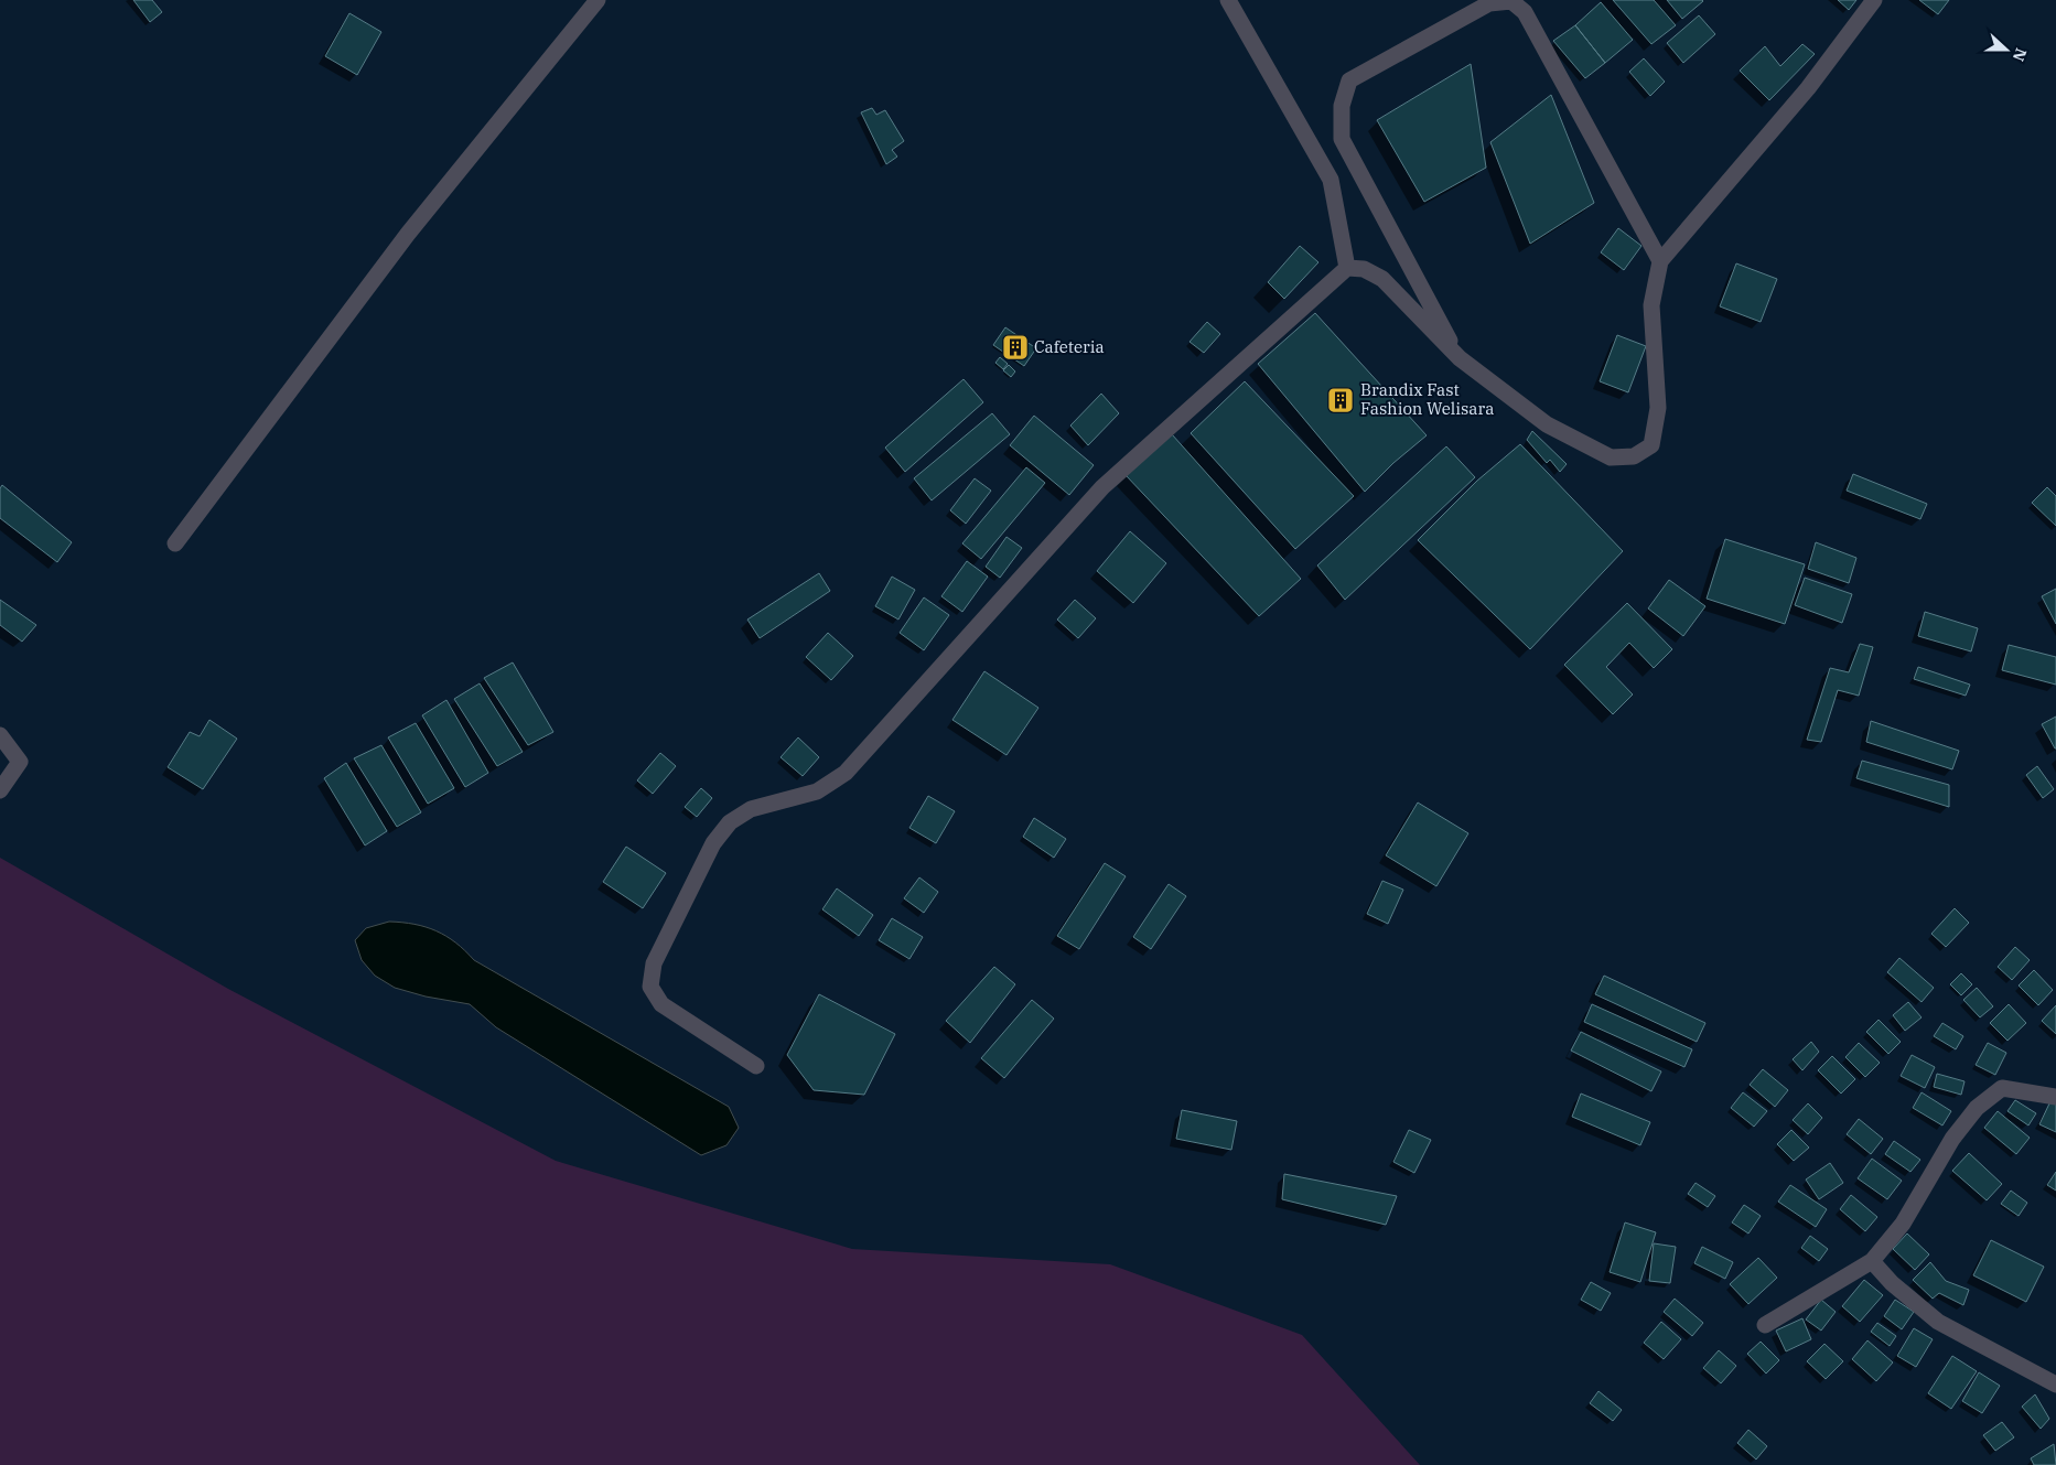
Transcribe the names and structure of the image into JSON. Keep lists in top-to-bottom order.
{
  "places": {
    "building": ["Cafeteria", "Brandix Fast Fashion Welisara"]
  },
  "north": "right"
}
